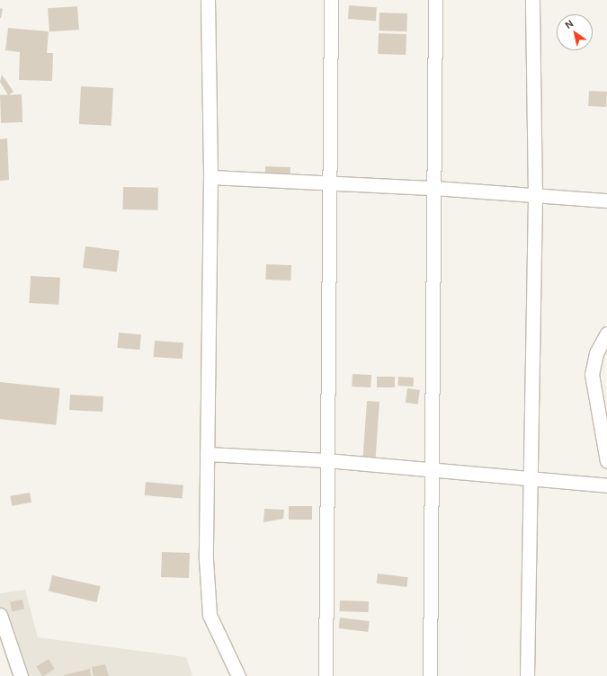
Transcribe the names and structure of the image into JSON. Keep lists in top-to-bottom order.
{
  "north": "top left"
}
